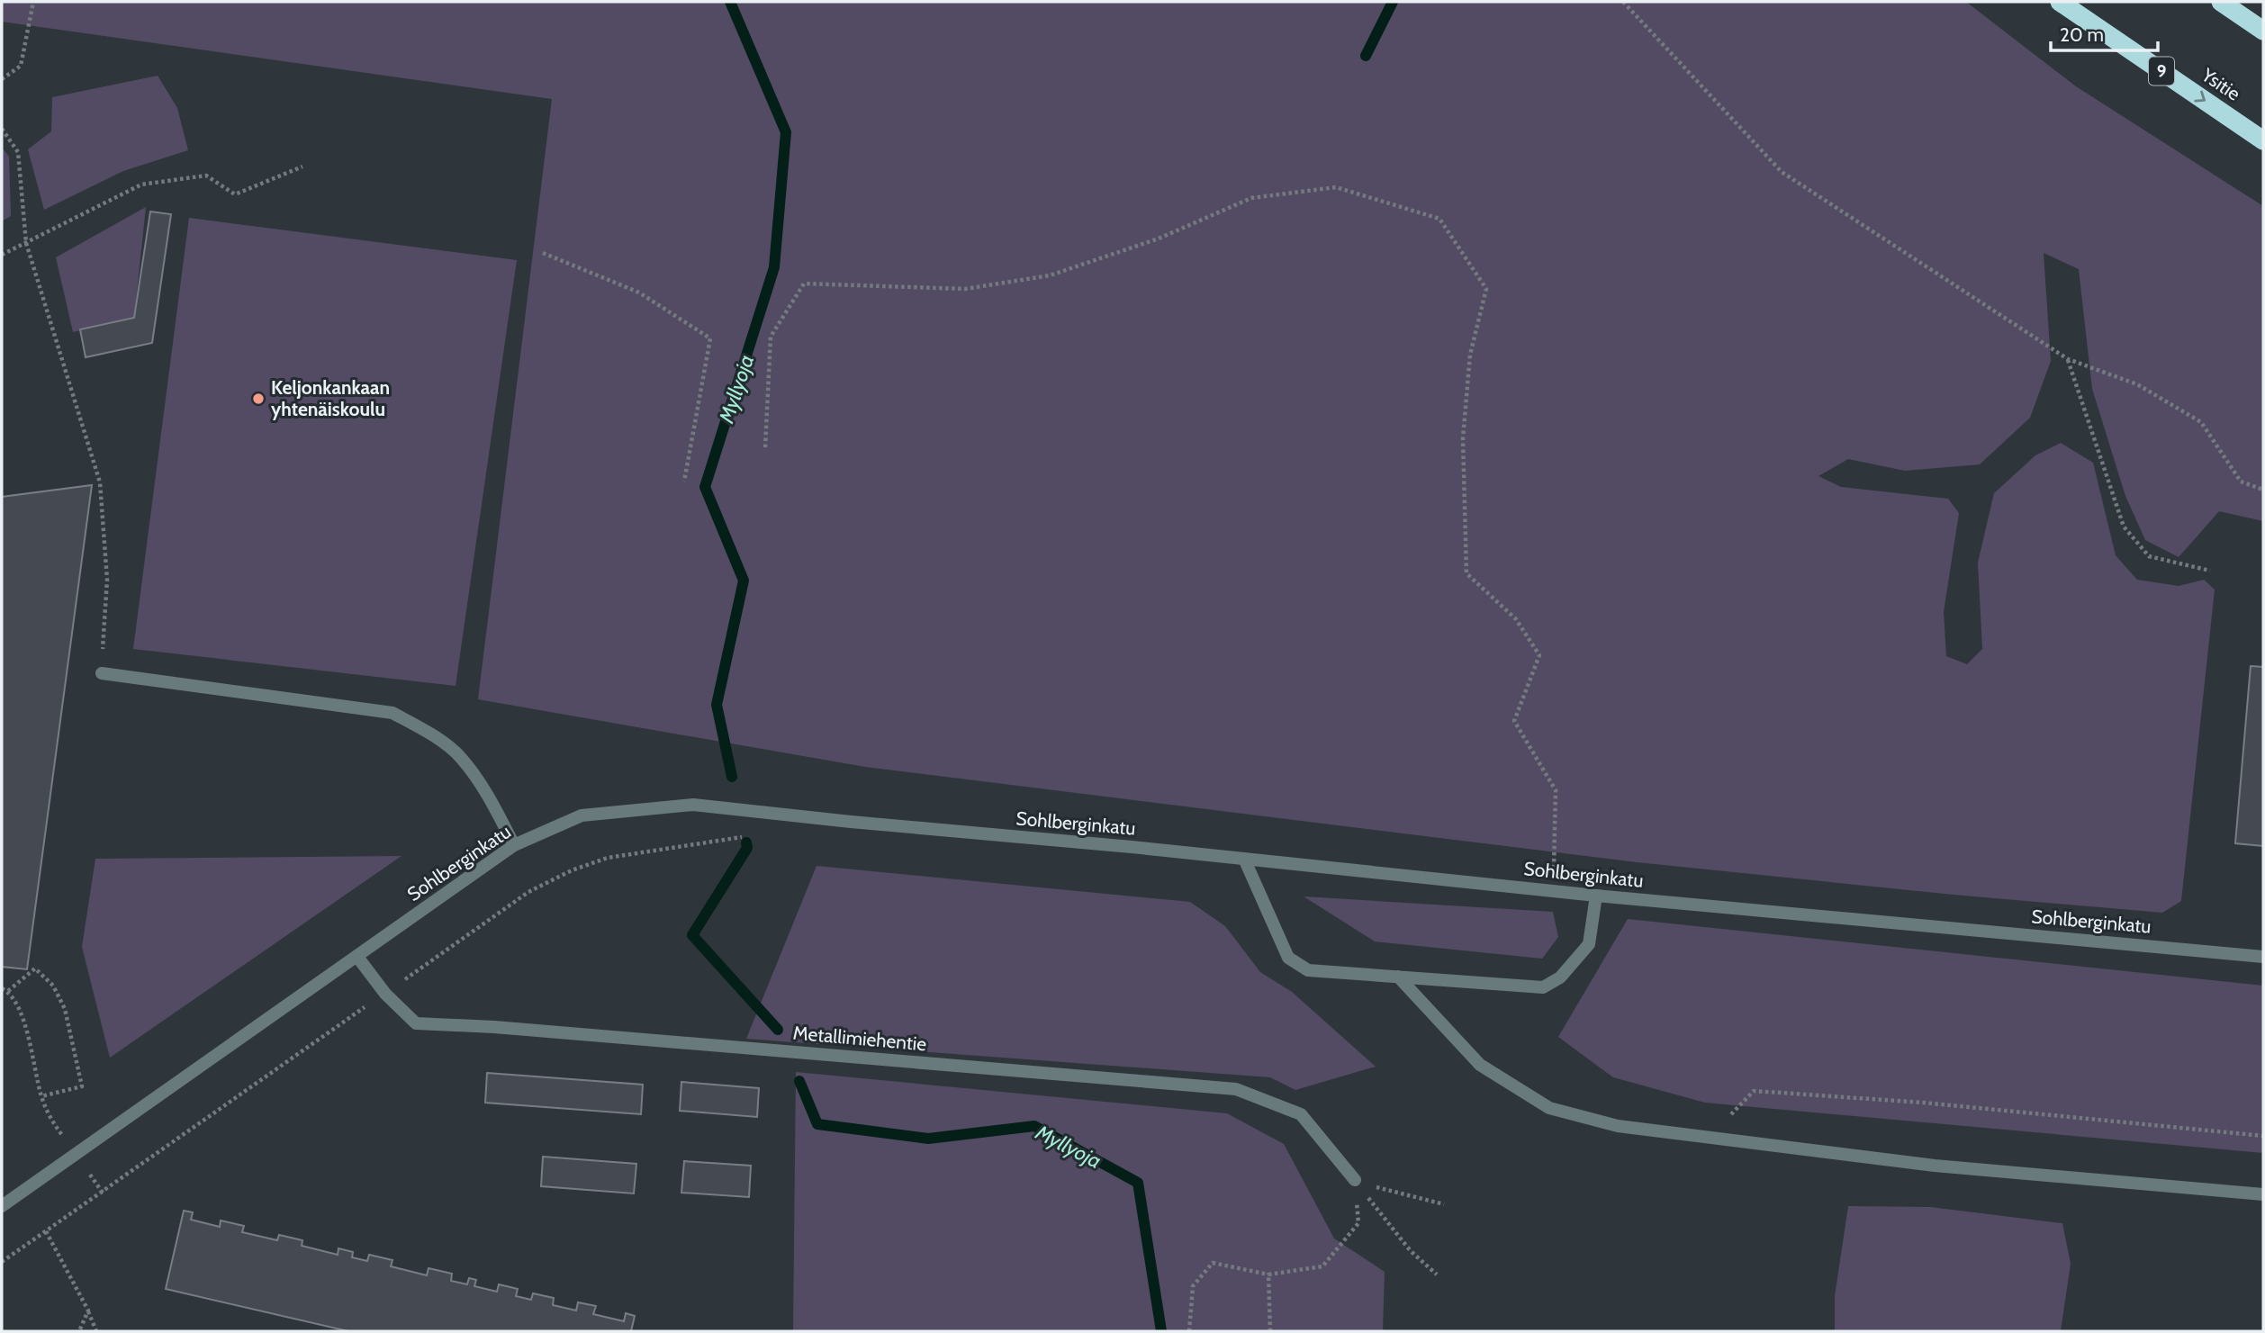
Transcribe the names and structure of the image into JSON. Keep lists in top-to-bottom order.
{
  "streets": {
    "highway": ["9", "Ysitie"],
    "street": ["Sohlberginkatu", "Metallimiehentie"]
  },
  "crossings": [
    ["Sohlberginkatu", "Metallimiehentie"]
  ],
  "one_way": ["Ysitie"],
  "water": ["Myllyoja"],
  "places": ["Keljonkankaan yhtenäiskoulu"],
  "scale_bar": "20 m"
}
